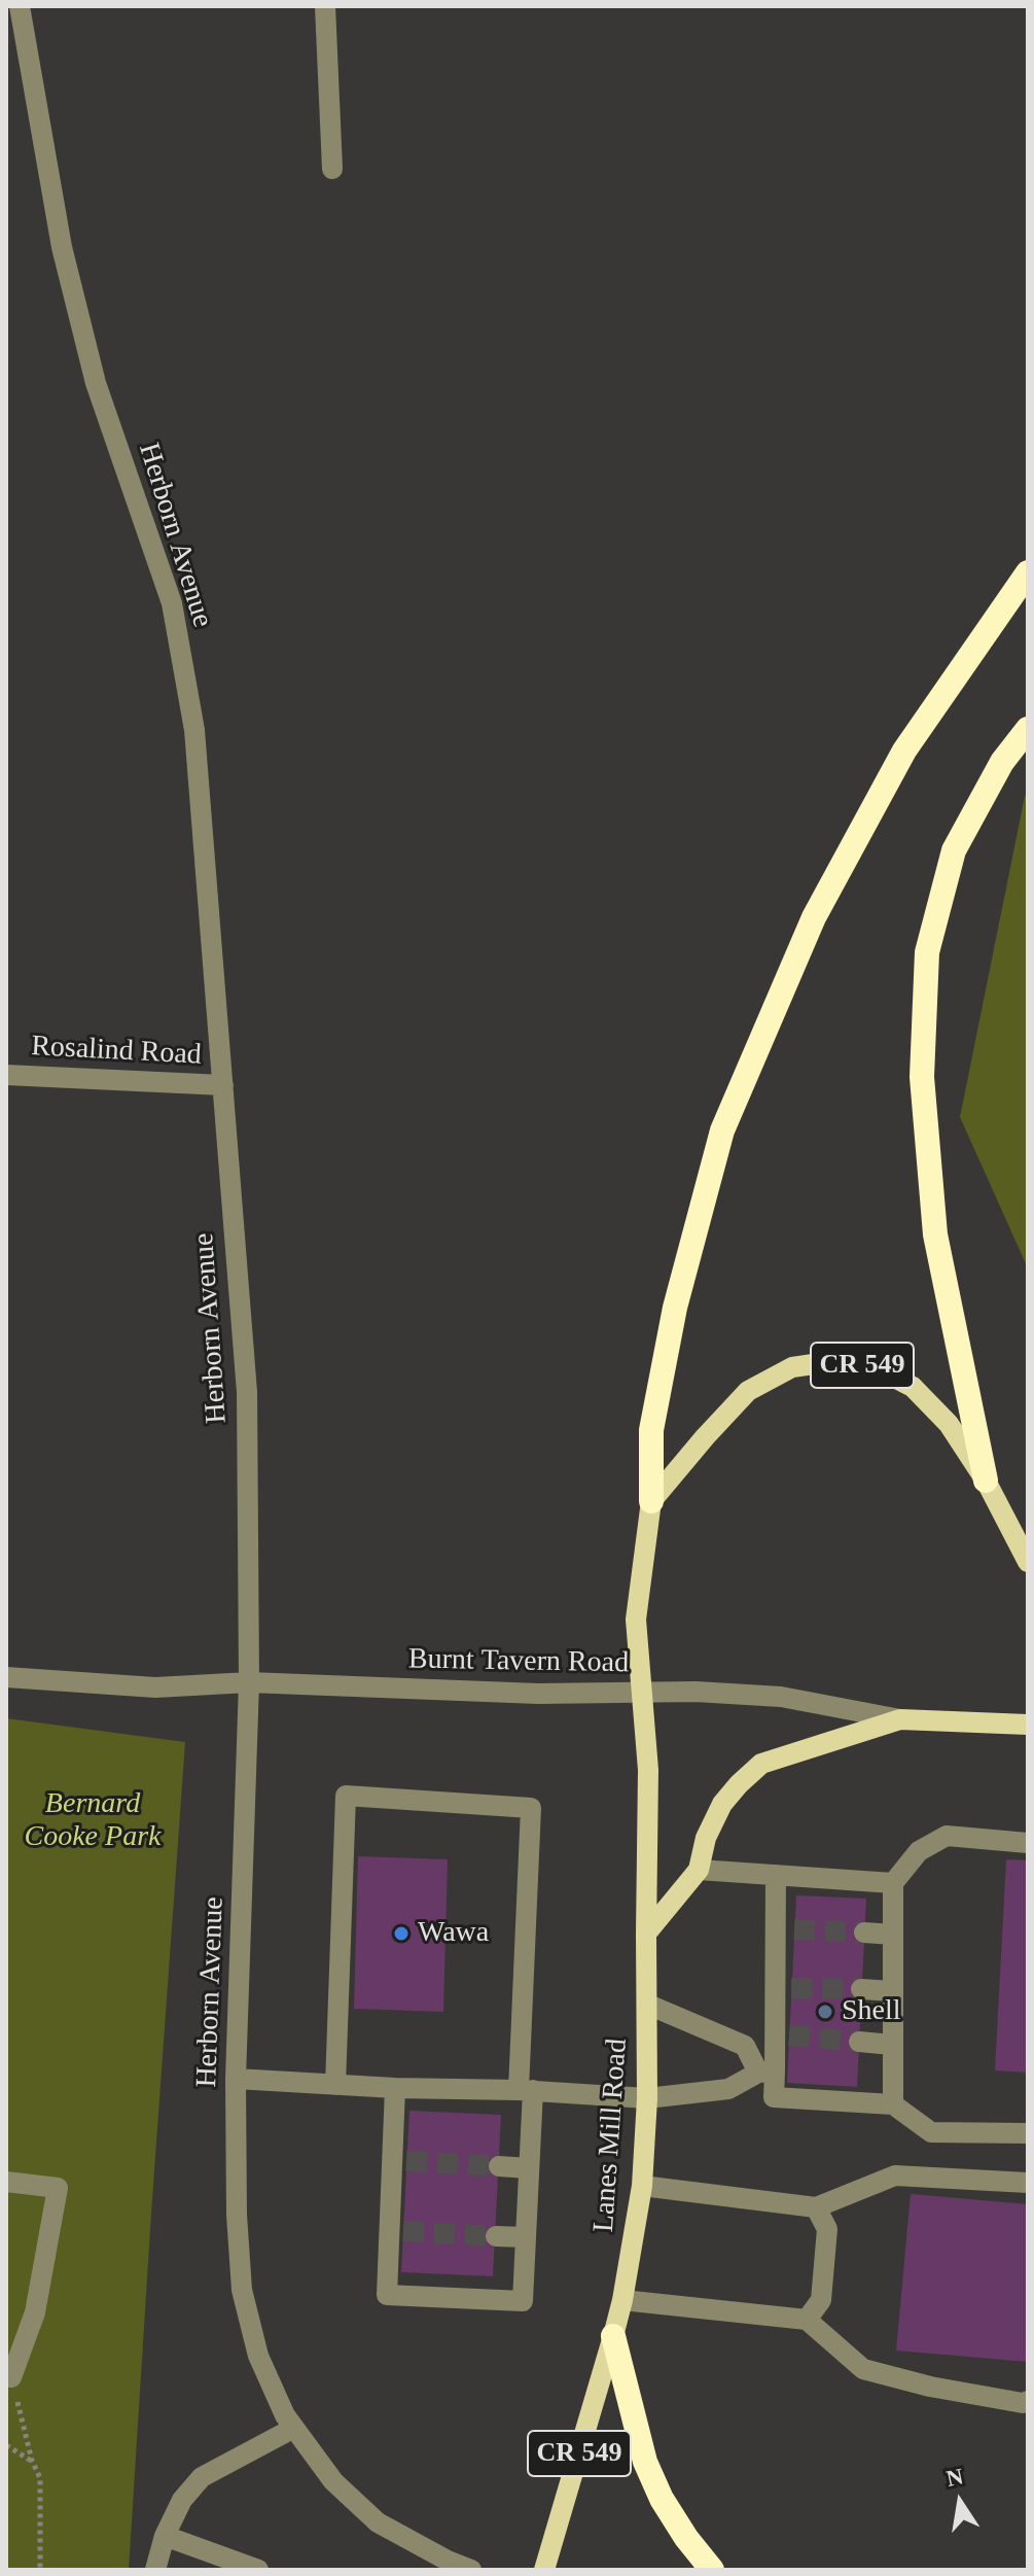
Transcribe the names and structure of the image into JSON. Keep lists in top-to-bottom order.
{
  "streets": {
    "main road": ["CR 549", "Burnt Tavern Road", "Lanes Mill Road"],
    "street": ["Herborn Avenue", "Rosalind Road"]
  },
  "crossings": [
    ["Herborn Avenue", "Rosalind Road"],
    ["Herborn Avenue", "Burnt Tavern Road"],
    ["CR 549", "Burnt Tavern Road"],
    ["CR 549", "Lanes Mill Road"],
    ["Burnt Tavern Road", "Lanes Mill Road"]
  ],
  "parks": ["Bernard Cooke Park"],
  "places": ["Wawa", "Shell"],
  "north": "top"
}
